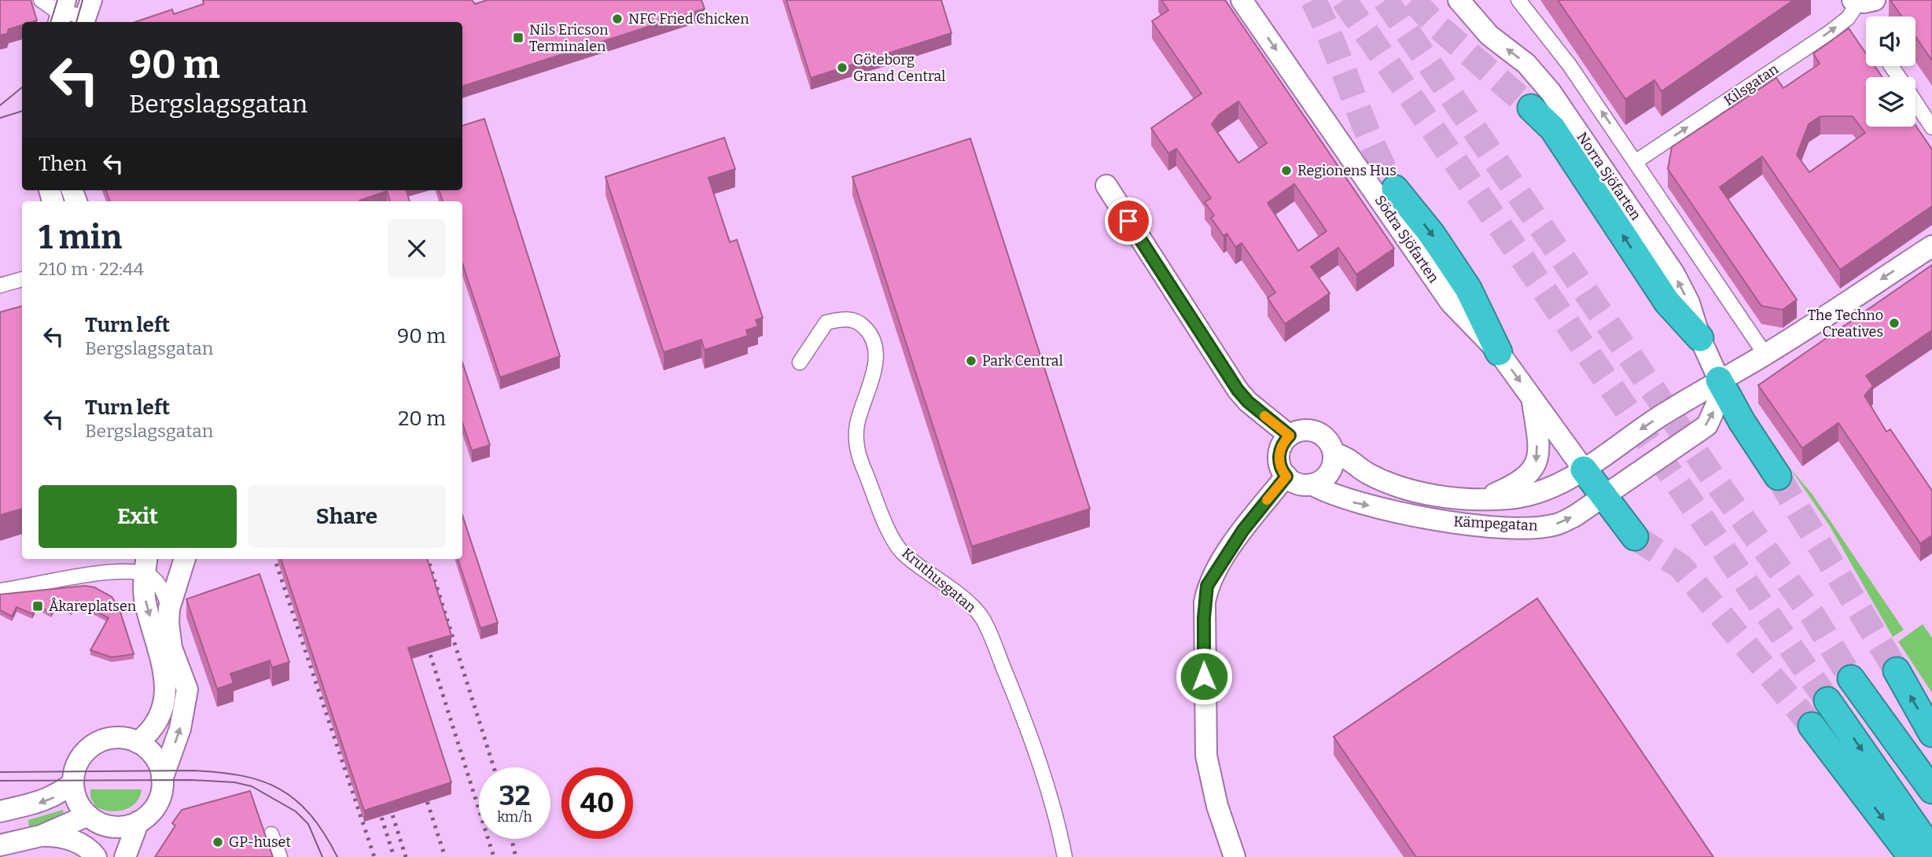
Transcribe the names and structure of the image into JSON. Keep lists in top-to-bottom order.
{
  "streets": {
    "main road": ["Norra Sjöfarten", "Södra Sjöfarten", "Kämpegatan"],
    "street": ["Kilsgatan", "Kruthusgatan"]
  },
  "crossings": [
    ["Norra Sjöfarten", "Kämpegatan"],
    ["Södra Sjöfarten", "Kämpegatan"]
  ],
  "one_way": ["Kilsgatan", "Norra Sjöfarten", "Södra Sjöfarten"],
  "places": {
    "other": [
      "NFC Fried Chicken",
      "Göteborg Grand Central",
      "Regionens Hus",
      "The Techno Creatives",
      "Park Central",
      "GP-huset"
    ],
    "transit": ["Nils Ericson Terminalen", "Åkareplatsen"]
  },
  "page": {
    "turn": ["90 m", "Bergslagsgatan"],
    "then": "Then",
    "heading": ["1 min", "210 m · 22:44"],
    "list": [
      {
        "name": "Turn left",
        "note": "Bergslagsgatan",
        "value": "90 m"
      },
      {
        "name": "Turn left",
        "note": "Bergslagsgatan",
        "value": "20 m"
      }
    ],
    "buttons": ["Exit", "Share"],
    "speed": "32 km/h",
    "limit": "40"
  }
}
